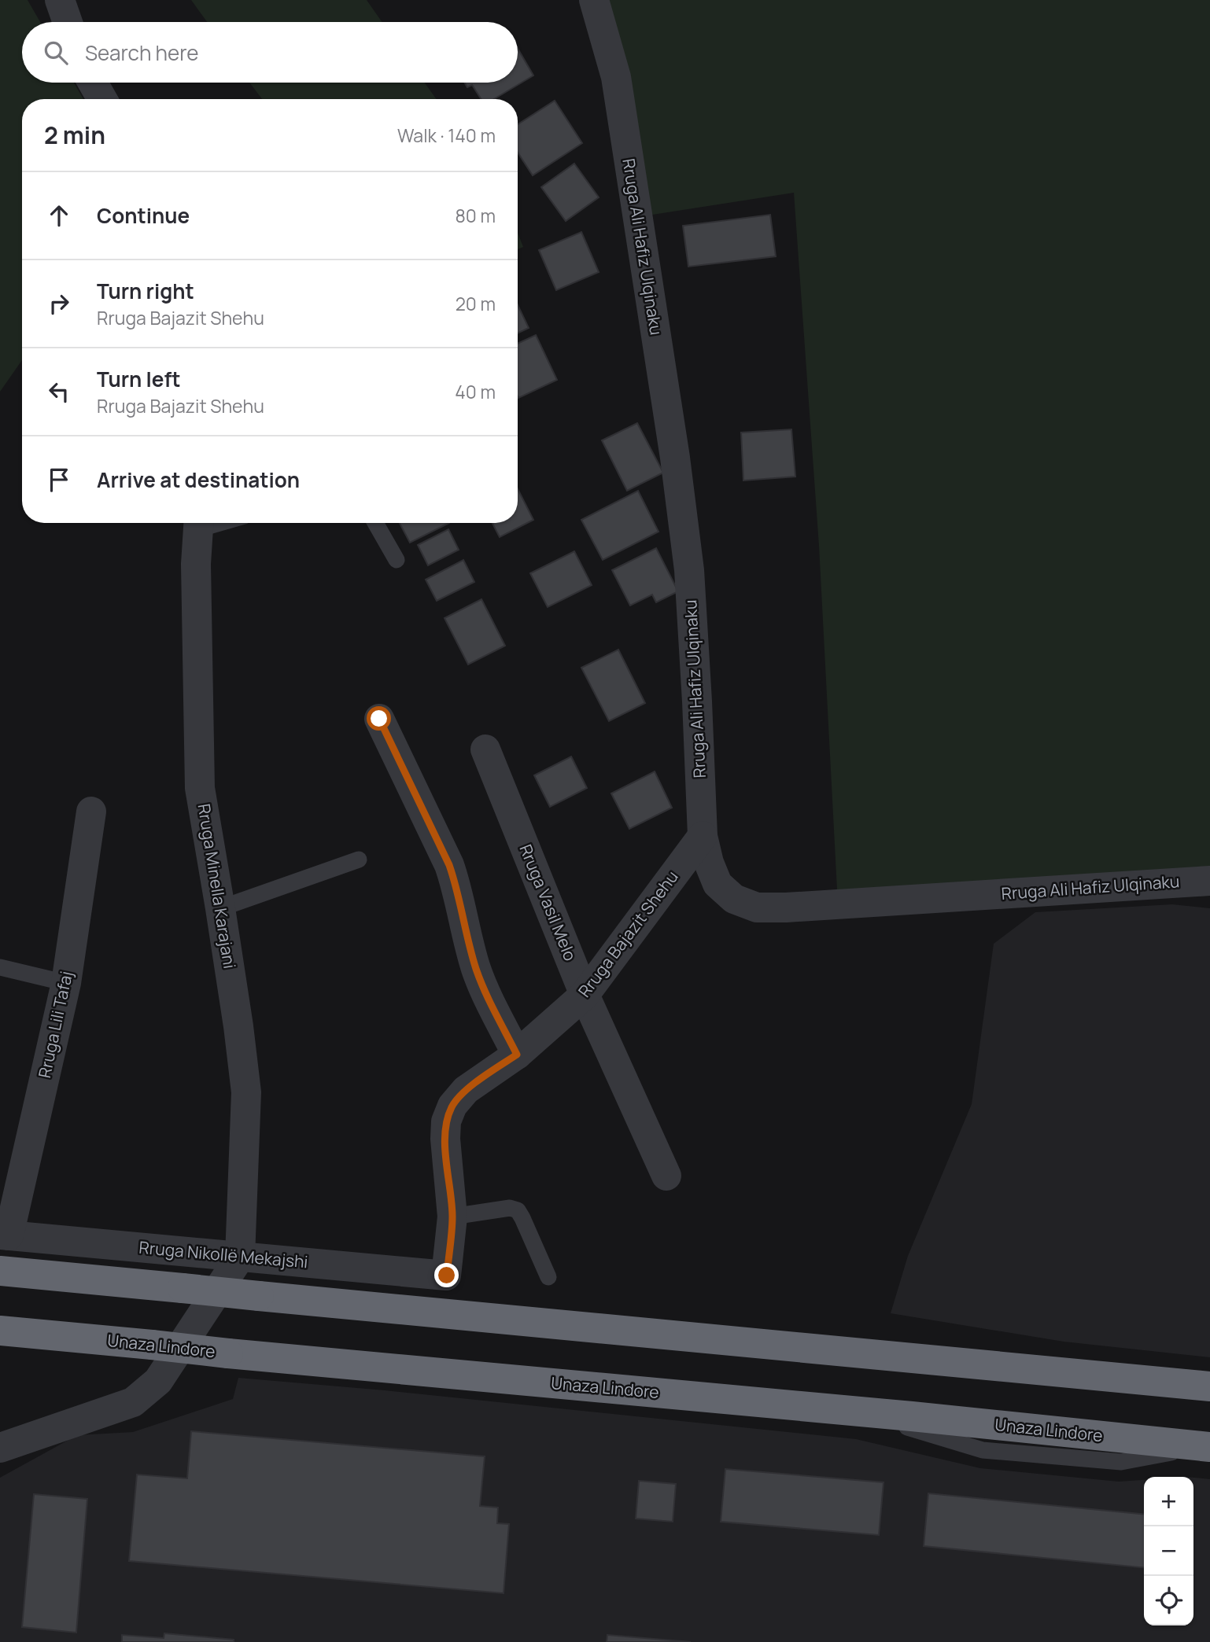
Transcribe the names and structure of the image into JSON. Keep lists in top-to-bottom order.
{
  "streets": {
    "highway": ["Unaza Lindore"],
    "street": [
      "Rruga Ali Hafiz Ulqinaku",
      "Rruga Minella Karajani",
      "Rruga Vasil Melo",
      "Rruga Bajazit Shehu",
      "Rruga Lili Tafaj",
      "Rruga Nikollë Mekajshi"
    ]
  },
  "crossings": [
    ["Rruga Ali Hafiz Ulqinaku", "Rruga Bajazit Shehu"],
    ["Rruga Minella Karajani", "Rruga Nikollë Mekajshi"],
    ["Rruga Vasil Melo", "Rruga Bajazit Shehu"],
    ["Rruga Bajazit Shehu", "Rruga Nikollë Mekajshi"],
    ["Rruga Lili Tafaj", "Rruga Nikollë Mekajshi"]
  ],
  "page": {
    "search": "Search here",
    "heading": ["2 min", "Walk · 140 m"],
    "list": [
      ["Continue", "80 m"],
      ["Turn right", "Rruga Bajazit Shehu", "20 m"],
      ["Turn left", "Rruga Bajazit Shehu", "40 m"],
      "Arrive at destination"
    ],
    "map_buttons": ["+", "−"]
  }
}
